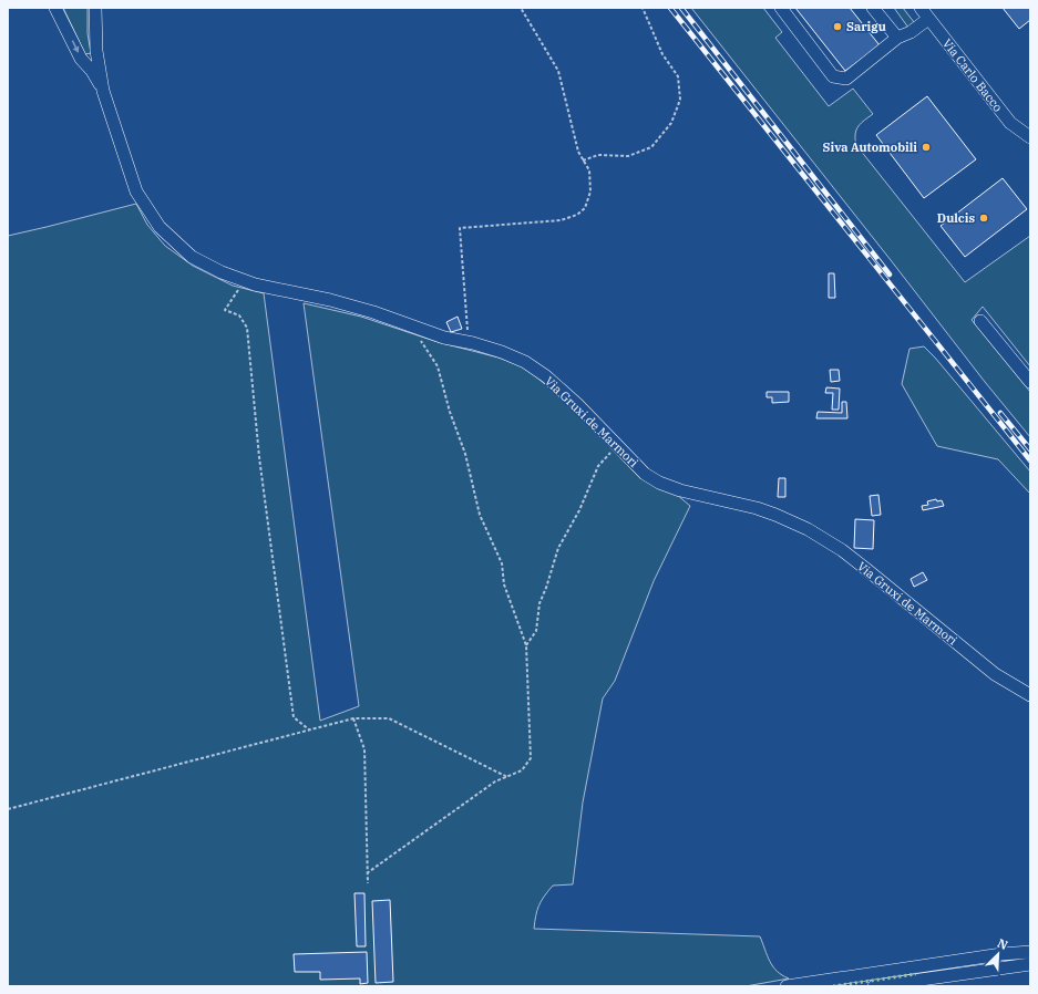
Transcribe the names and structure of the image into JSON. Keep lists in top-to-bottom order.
{
  "streets": {
    "street": ["Via Carlo Bacco", "Via Gruxi de Marmori"]
  },
  "places": ["Sarigu", "Siva Automobili", "Dulcis"],
  "north": "top right"
}
